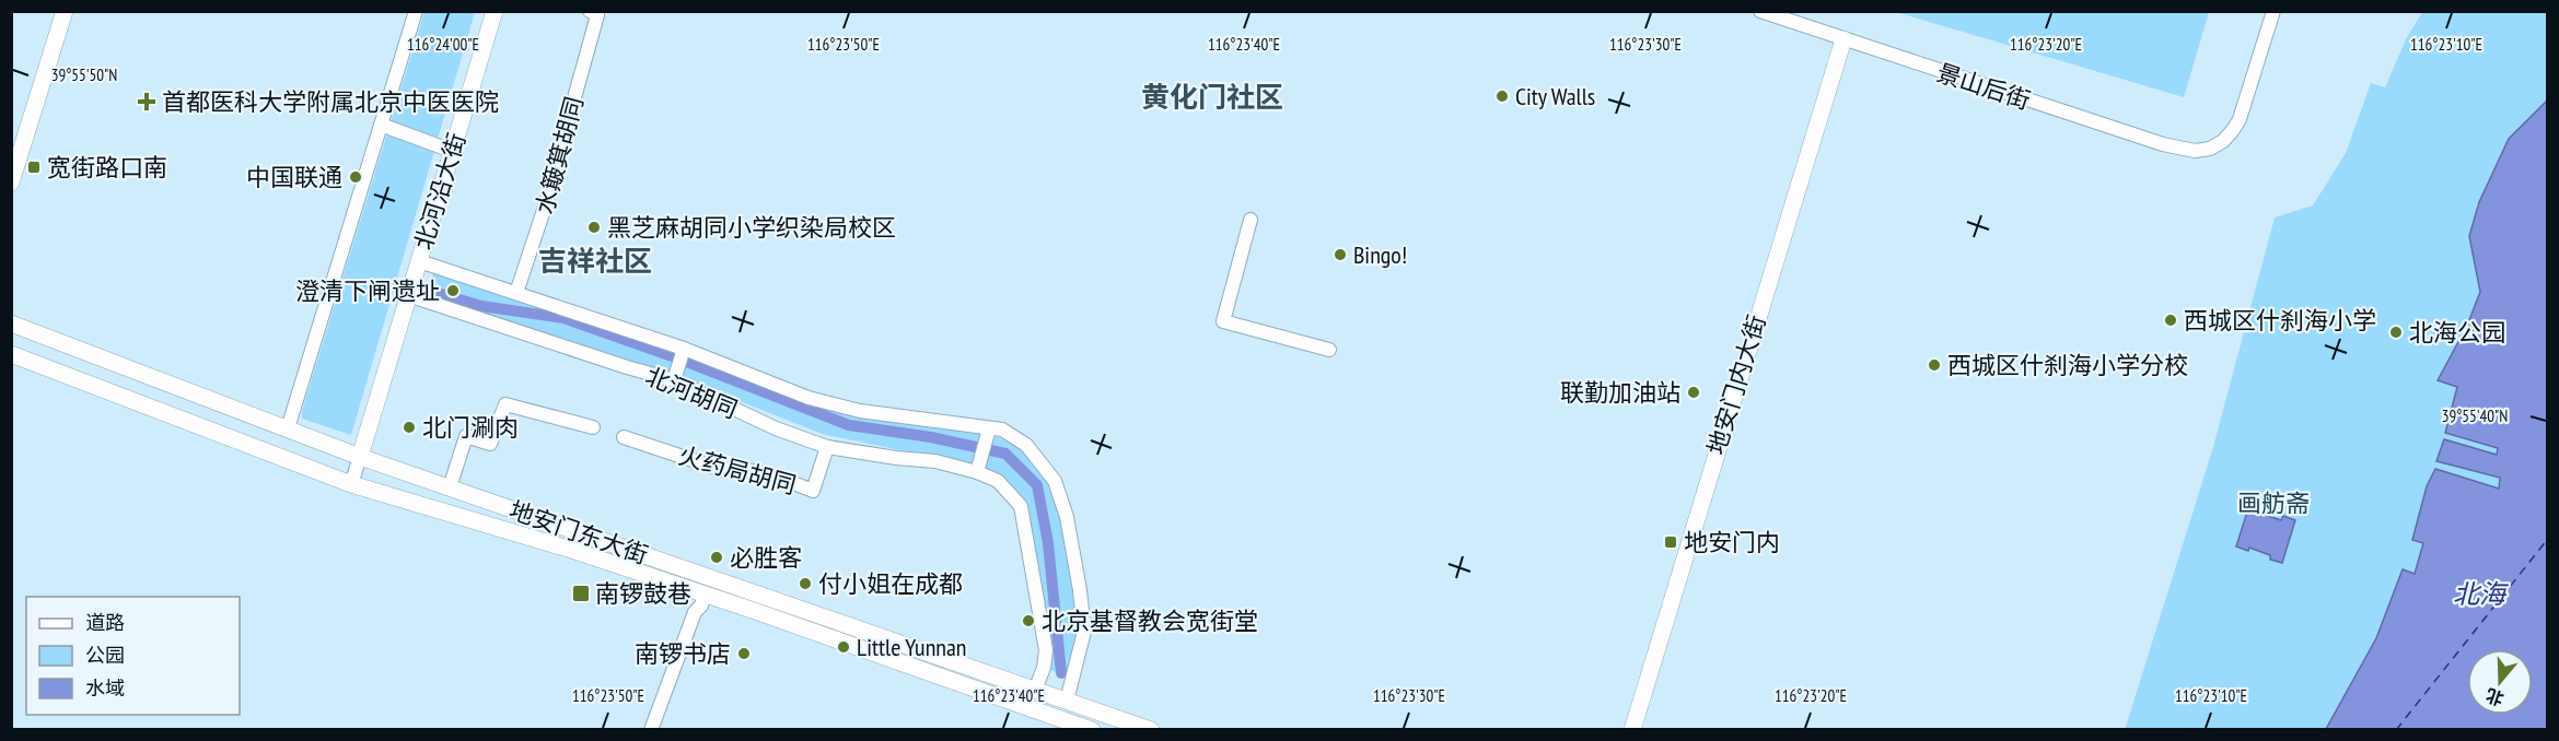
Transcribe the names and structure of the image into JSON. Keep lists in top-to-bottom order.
{
  "streets": {
    "main road": ["北河沿大街", "地安门内大街", "地安门东大街"],
    "street": [
      "景山后街",
      "水簸箕胡同",
      "北河胡同",
      "火药局胡同"
    ]
  },
  "crossings": [
    ["景山后街", "地安门内大街"],
    ["北河沿大街", "北河胡同"],
    ["北河沿大街", "地安门东大街"],
    ["北河胡同", "火药局胡同"],
    ["北河胡同", "地安门东大街"]
  ],
  "districts": ["黄化门社区", "吉祥社区"],
  "water": ["北海"],
  "parks": ["画舫斋"],
  "places": {
    "other": [
      "City Walls",
      "中国联通",
      "黑芝麻胡同小学织染局校区",
      "Bingo!",
      "澄清下闸遗址",
      "西城区什刹海小学",
      "北海公园",
      "西城区什刹海小学分校",
      "联勤加油站",
      "北门涮肉",
      "必胜客",
      "付小姐在成都",
      "北京基督教会宽街堂",
      "Little Yunnan",
      "南锣书店"
    ],
    "health": ["首都医科大学附属北京中医医院"],
    "transit": ["宽街路口南", "地安门内", "南锣鼓巷"]
  },
  "legend": ["道路", "公园", "水域"],
  "north": "bottom",
  "coordinates": [
    "116°24'00\"E",
    "116°23'40\"E",
    "116°23'20\"E",
    "116°23'50\"E",
    "116°23'30\"E",
    "116°23'10\"E",
    "39°55'50\"N",
    "39°55'40\"N"
  ]
}
